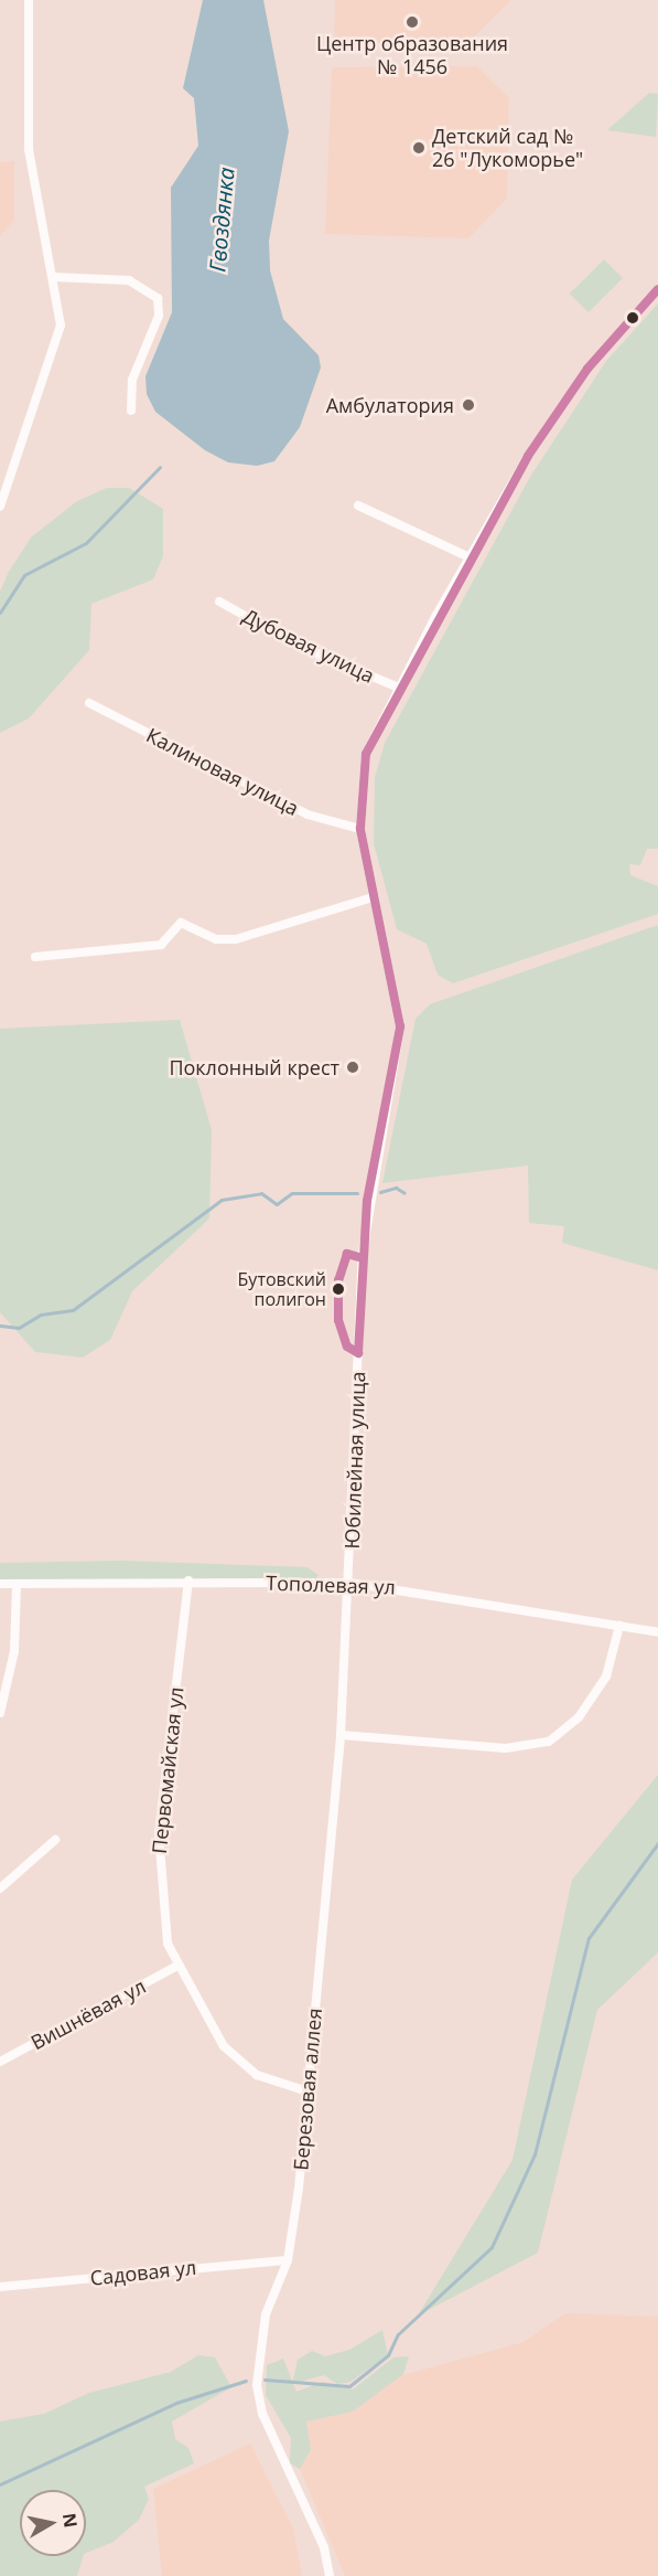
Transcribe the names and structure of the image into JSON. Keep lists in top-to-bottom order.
{
  "streets": {
    "street": [
      "Дубовая улица",
      "Калиновая улица",
      "Юбилейная улица",
      "Тополевая ул",
      "Первомайская ул",
      "Вишнёвая ул",
      "Березовая аллея",
      "Садовая ул"
    ]
  },
  "crossings": [
    ["Юбилейная улица", "Тополевая ул"],
    ["Юбилейная улица", "Березовая аллея"],
    ["Тополевая ул", "Первомайская ул"],
    ["Тополевая ул", "Березовая аллея"],
    ["Первомайская ул", "Вишнёвая ул"],
    ["Первомайская ул", "Березовая аллея"],
    ["Березовая аллея", "Садовая ул"]
  ],
  "water": ["Гвоздянка"],
  "places": [
    "Центр образования № 1456",
    "Детский сад № 26 \"Лукоморье\"",
    "Амбулатория",
    "Поклонный крест",
    "Бутовский полигон"
  ],
  "north": "right"
}
